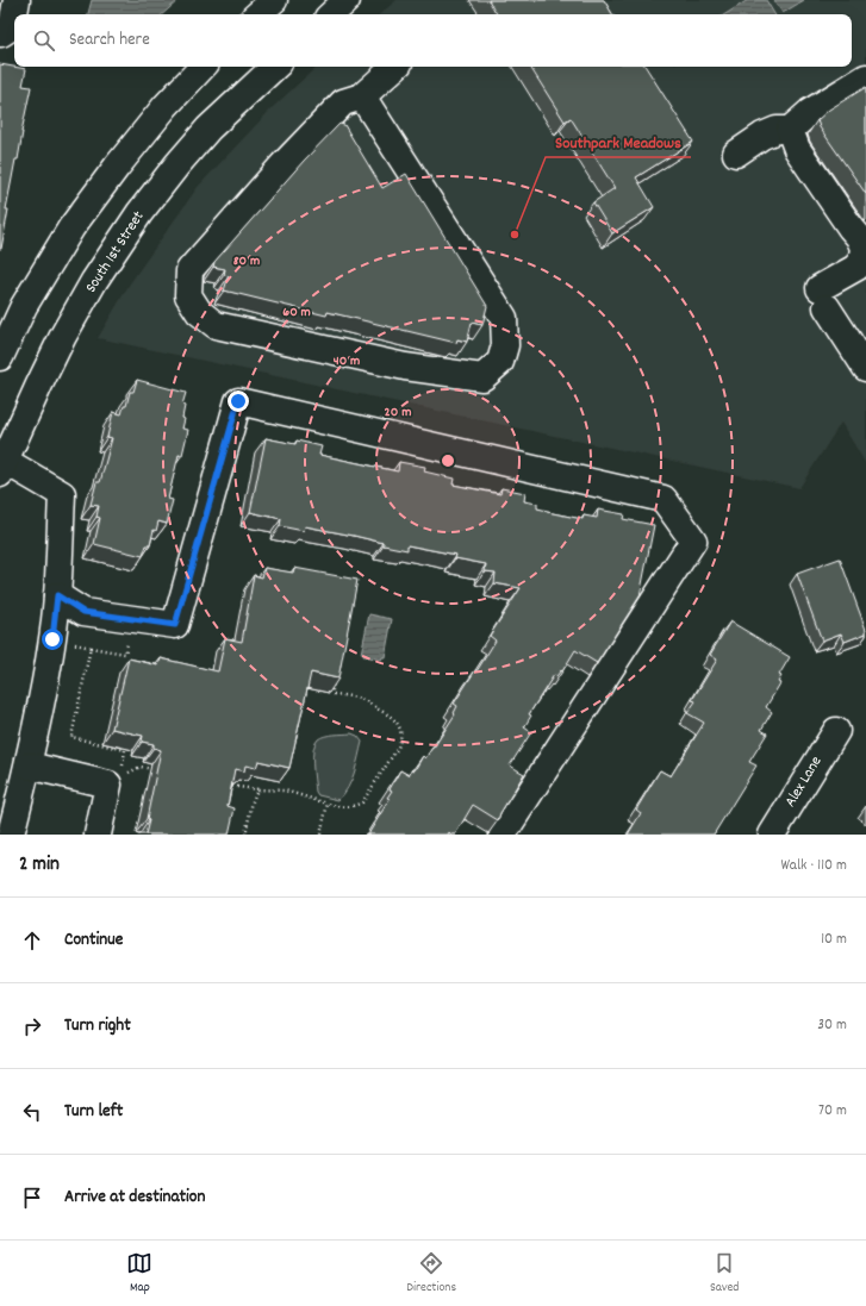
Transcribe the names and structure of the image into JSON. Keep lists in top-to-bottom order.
{
  "streets": {
    "main road": ["South 1st Street", "Alex Lane"]
  },
  "places": ["Southpark Meadows"],
  "page": {
    "search": "Search here",
    "heading": ["2 min", "Walk · 110 m"],
    "list": [
      ["Continue", "10 m"],
      ["Turn right", "30 m"],
      ["Turn left", "70 m"],
      "Arrive at destination"
    ],
    "nav": ["Map", "Directions", "Saved"]
  },
  "rings": [
    "80 m",
    "60 m",
    "40 m",
    "20 m"
  ]
}
